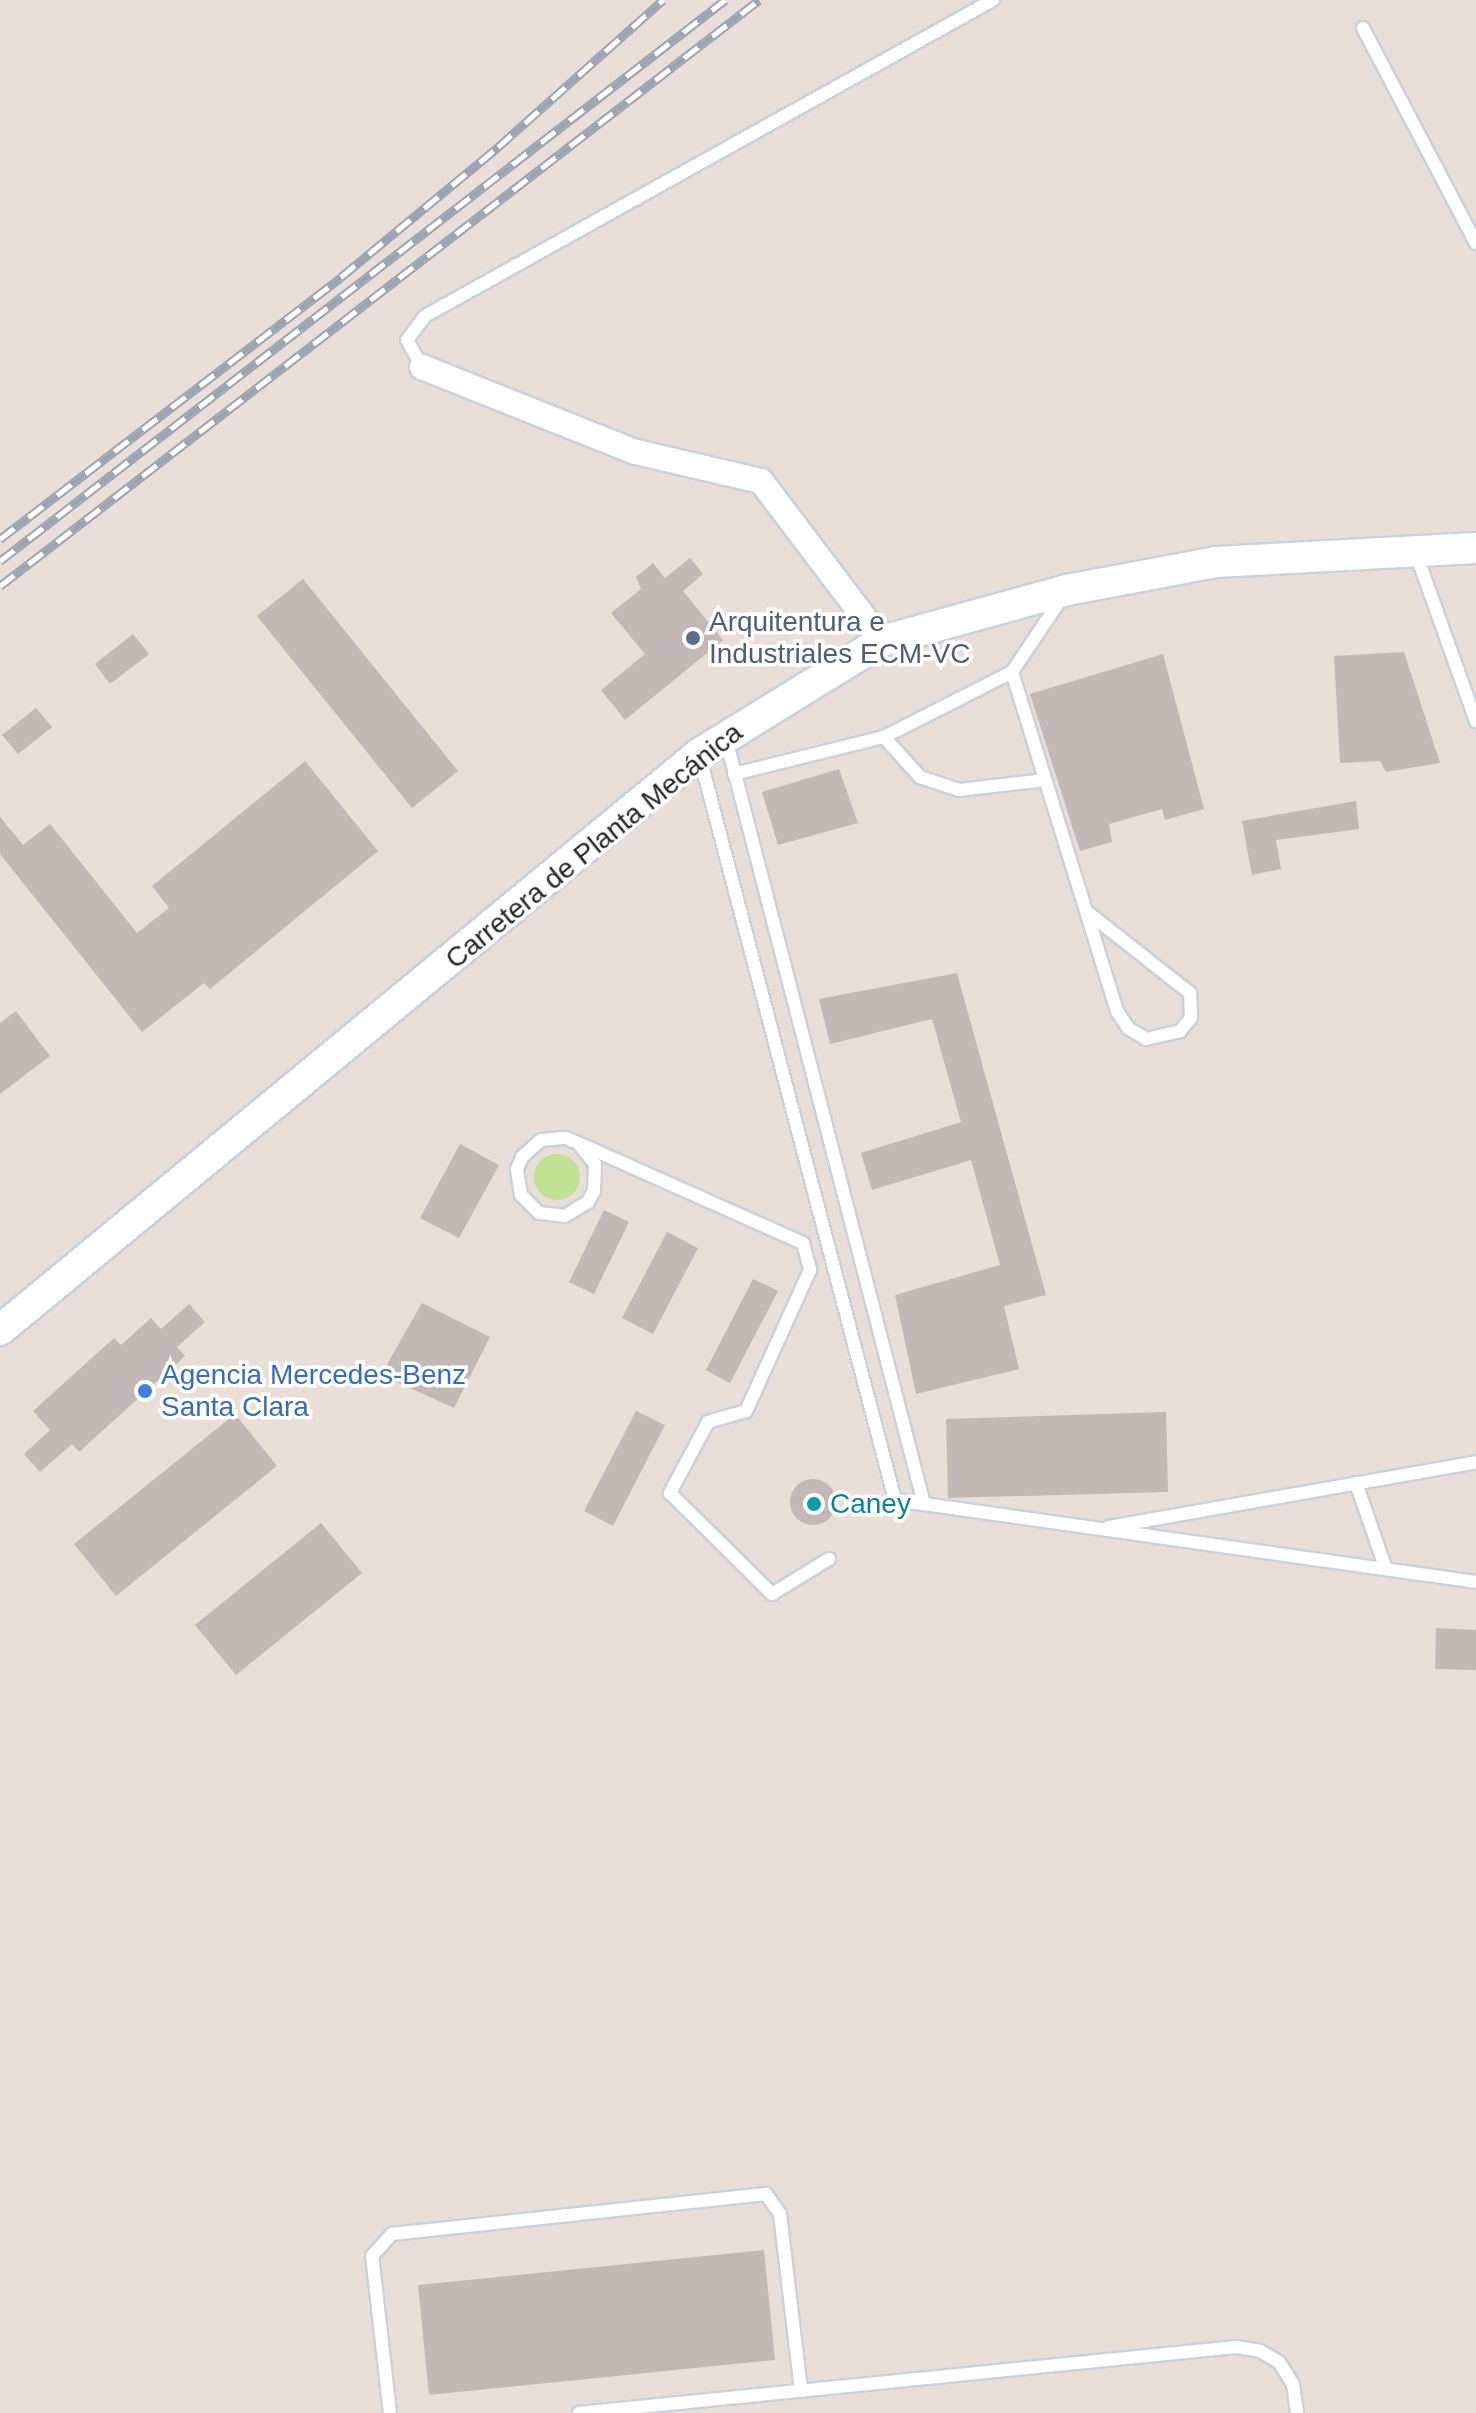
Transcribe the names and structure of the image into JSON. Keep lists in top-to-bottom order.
{
  "streets": {
    "street": ["Carretera de Planta Mecánica"]
  },
  "places": ["Arquitentura e Industriales ECM-VC", "Agencia Mercedes-Benz Santa Clara", "Caney"]
}
